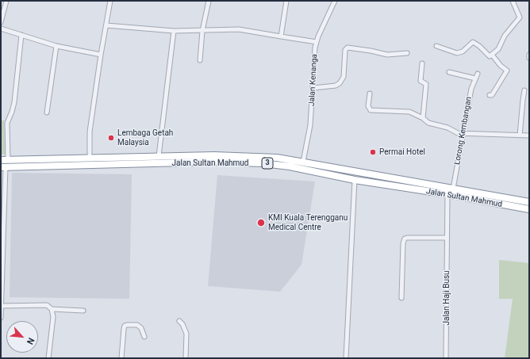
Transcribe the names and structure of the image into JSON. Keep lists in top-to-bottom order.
{
  "streets": {
    "highway": ["Jalan Sultan Mahmud", "3"],
    "street": ["Jalan Kenanga", "Lorong Kembangan", "Jalan Haji Busu"]
  },
  "crossings": [
    ["Jalan Kenanga", "Jalan Sultan Mahmud"],
    ["Lorong Kembangan", "Jalan Sultan Mahmud"],
    ["Jalan Sultan Mahmud", "Jalan Haji Busu"]
  ],
  "places": ["Lembaga Getah Malaysia", "Permai Hotel", "KMI Kuala Terengganu Medical Centre"],
  "north": "bottom right"
}
